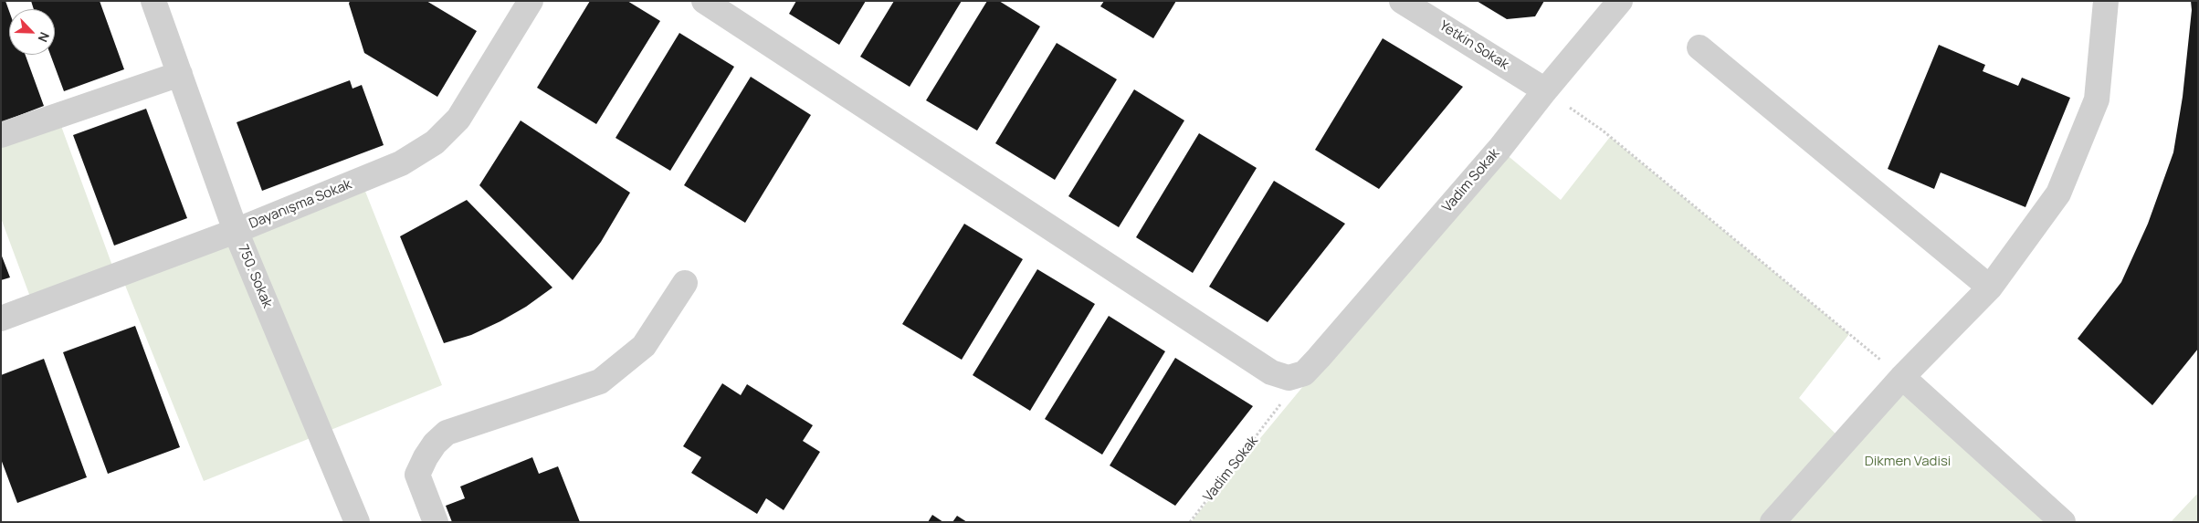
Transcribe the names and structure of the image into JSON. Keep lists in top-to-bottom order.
{
  "streets": {
    "street": [
      "Yetkin Sokak",
      "Vadim Sokak",
      "Dayanışma Sokak",
      "750. Sokak"
    ]
  },
  "crossings": [
    ["Yetkin Sokak", "Vadim Sokak"],
    ["Dayanışma Sokak", "750. Sokak"]
  ],
  "parks": ["Dikmen Vadisi"],
  "north": "bottom right"
}
